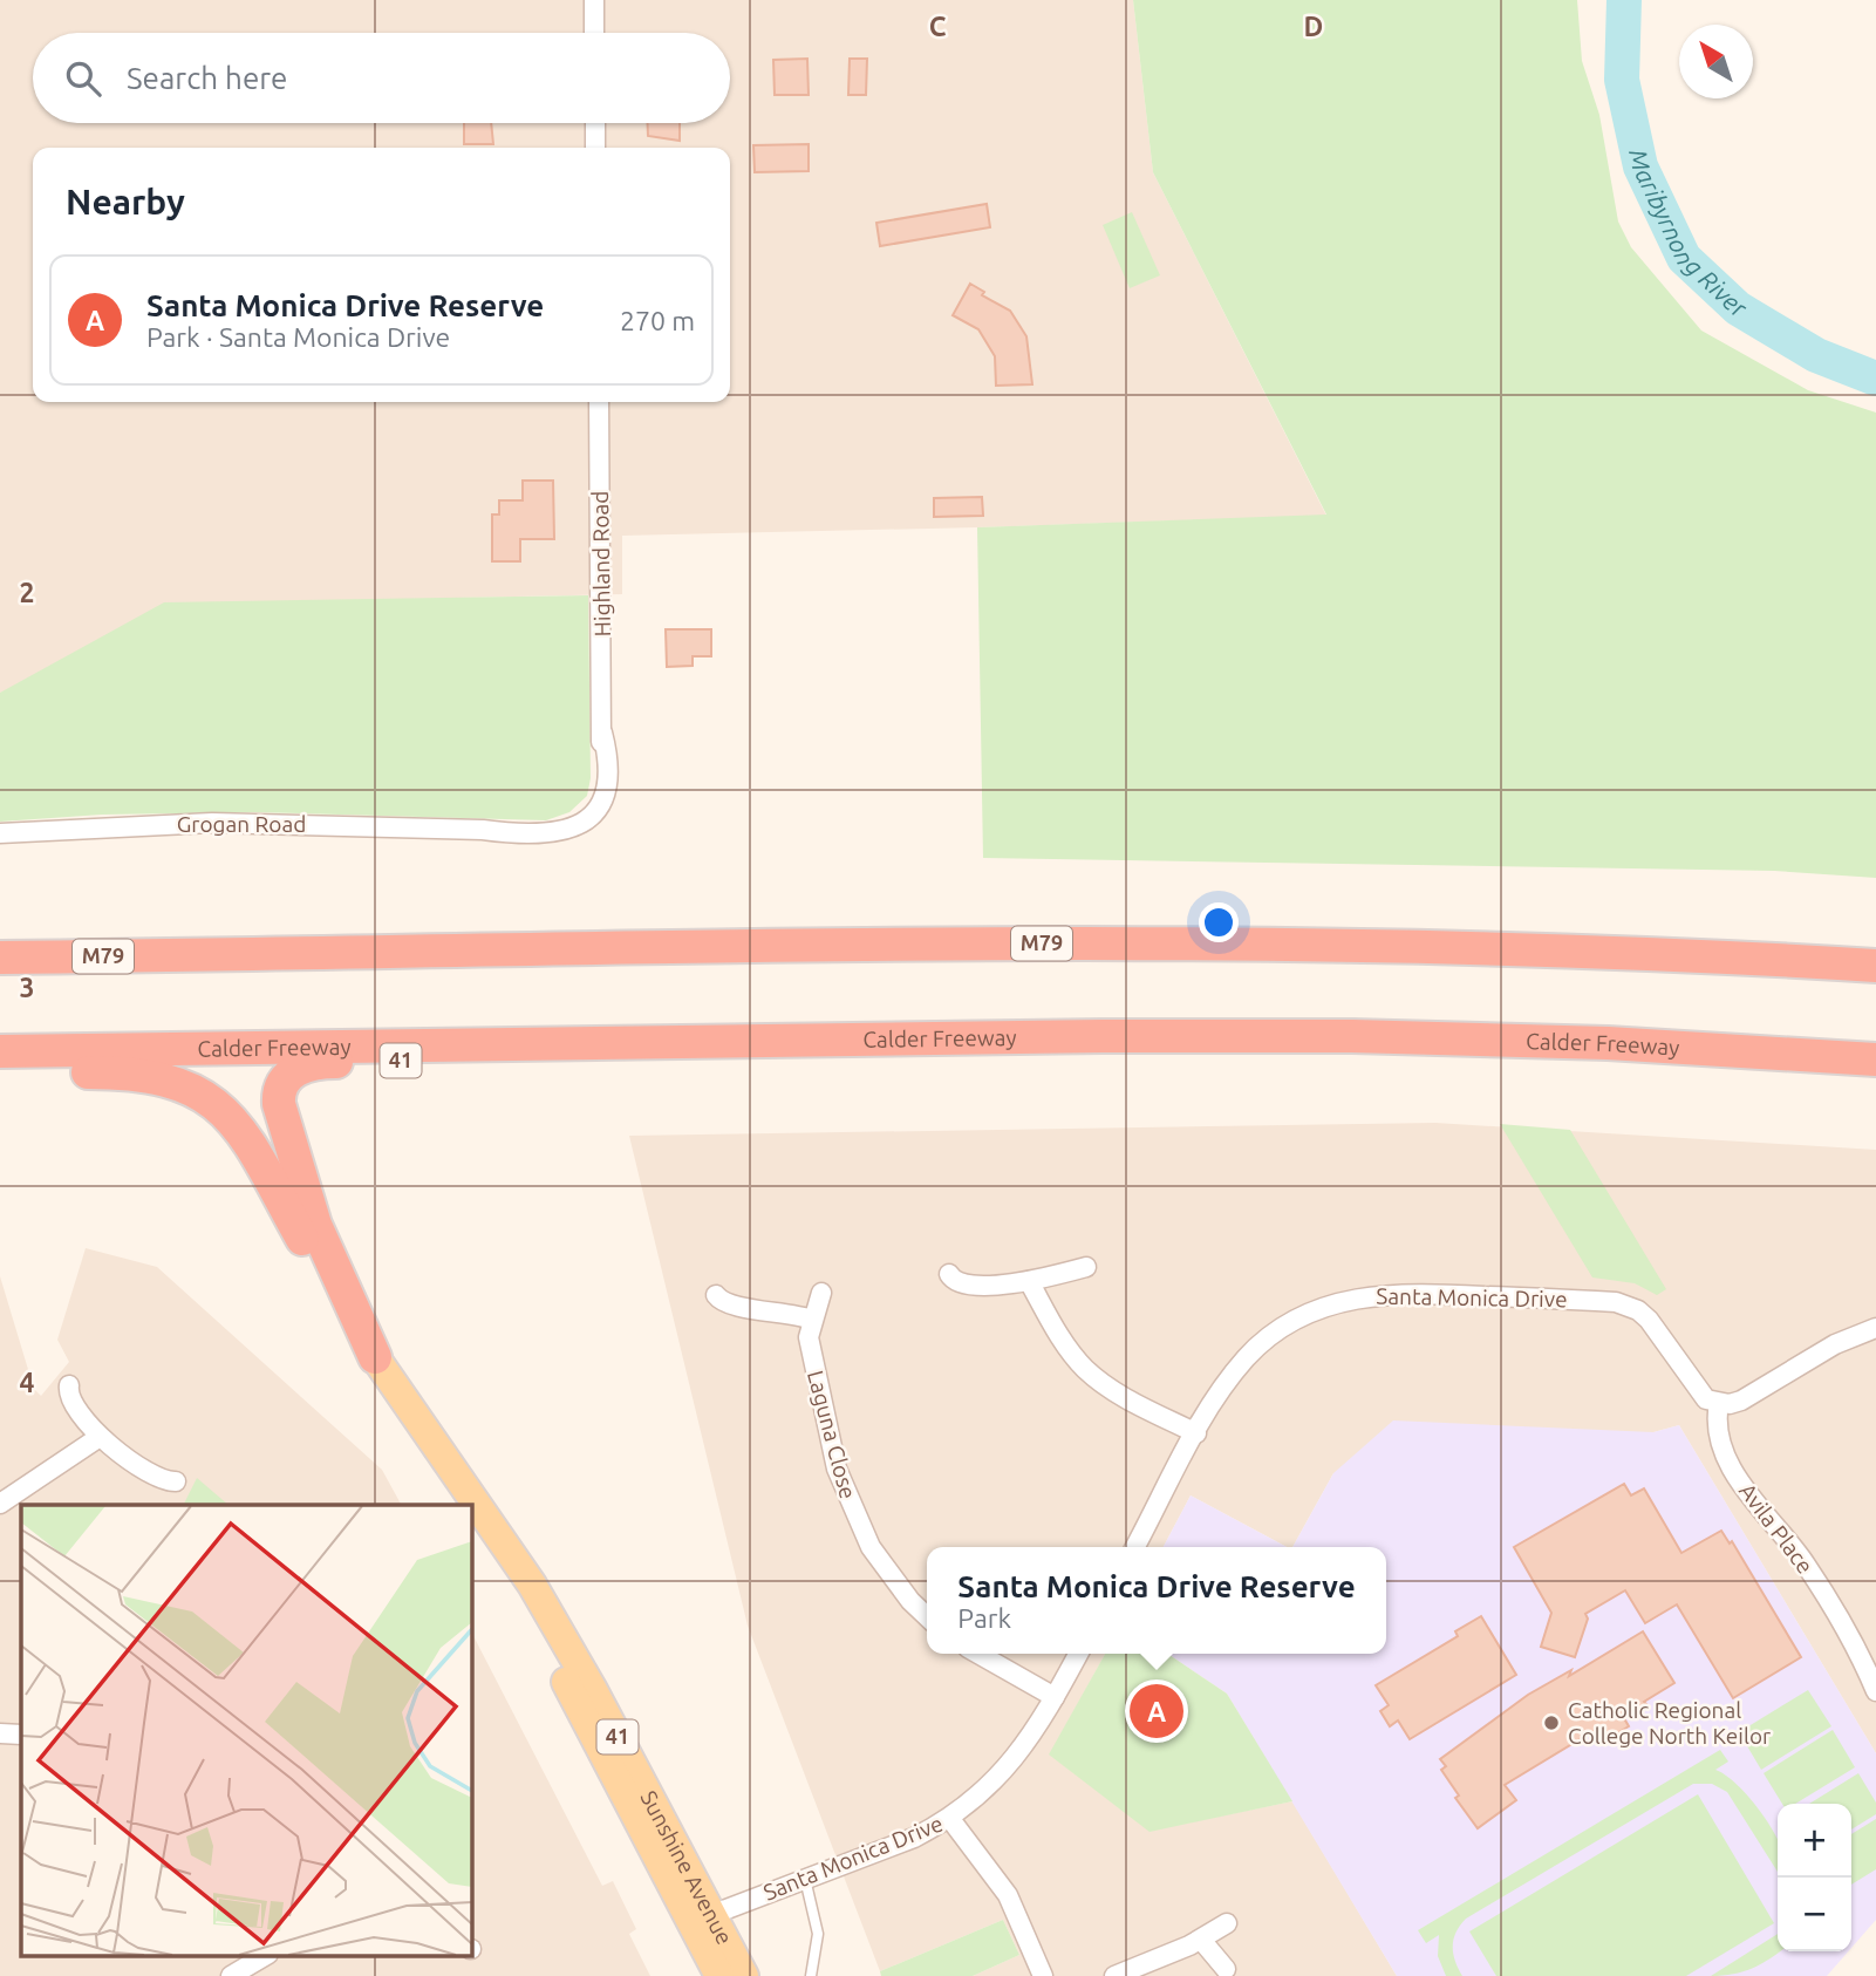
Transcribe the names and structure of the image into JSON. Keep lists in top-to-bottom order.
{
  "streets": {
    "highway": ["M79", "Calder Freeway", "41"],
    "main road": ["Sunshine Avenue"],
    "street": [
      "Highland Road",
      "Grogan Road",
      "Santa Monica Drive",
      "Laguna Close",
      "Avila Place"
    ]
  },
  "crossings": [
    ["Highland Road", "Grogan Road"],
    ["Calder Freeway", "41"],
    ["41", "Sunshine Avenue"],
    ["Santa Monica Drive", "Avila Place"],
    ["Santa Monica Drive", "Sunshine Avenue"]
  ],
  "water": ["Maribyrnong River"],
  "places": ["Catholic Regional College North Keilor"],
  "north": "top left",
  "page": {
    "search": "Search here",
    "heading": "Nearby",
    "list": [
      {
        "mark": "A",
        "name": "Santa Monica Drive Reserve",
        "note": "Park · Santa Monica Drive",
        "value": "270 m"
      }
    ],
    "popup": ["Santa Monica Drive Reserve", "Park"],
    "pins": "A",
    "map_buttons": ["+", "−"]
  },
  "grid": {
    "columns": ["C", "D"],
    "rows": ["2", "3", "4"]
  }
}
